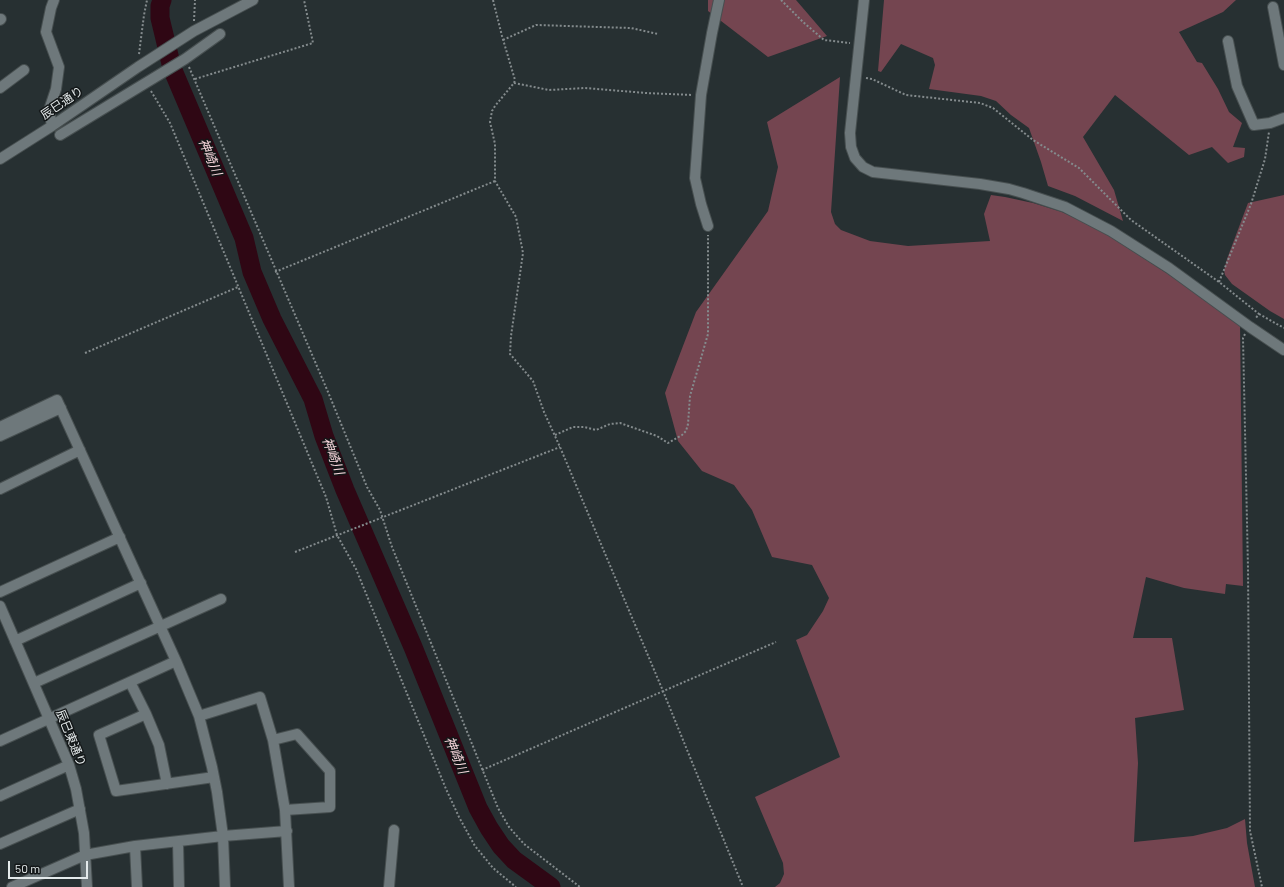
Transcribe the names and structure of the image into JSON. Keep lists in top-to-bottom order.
{
  "streets": {
    "street": ["辰巳通り", "辰巳東通り"]
  },
  "water": ["神崎川"],
  "scale_bar": "50 m"
}
